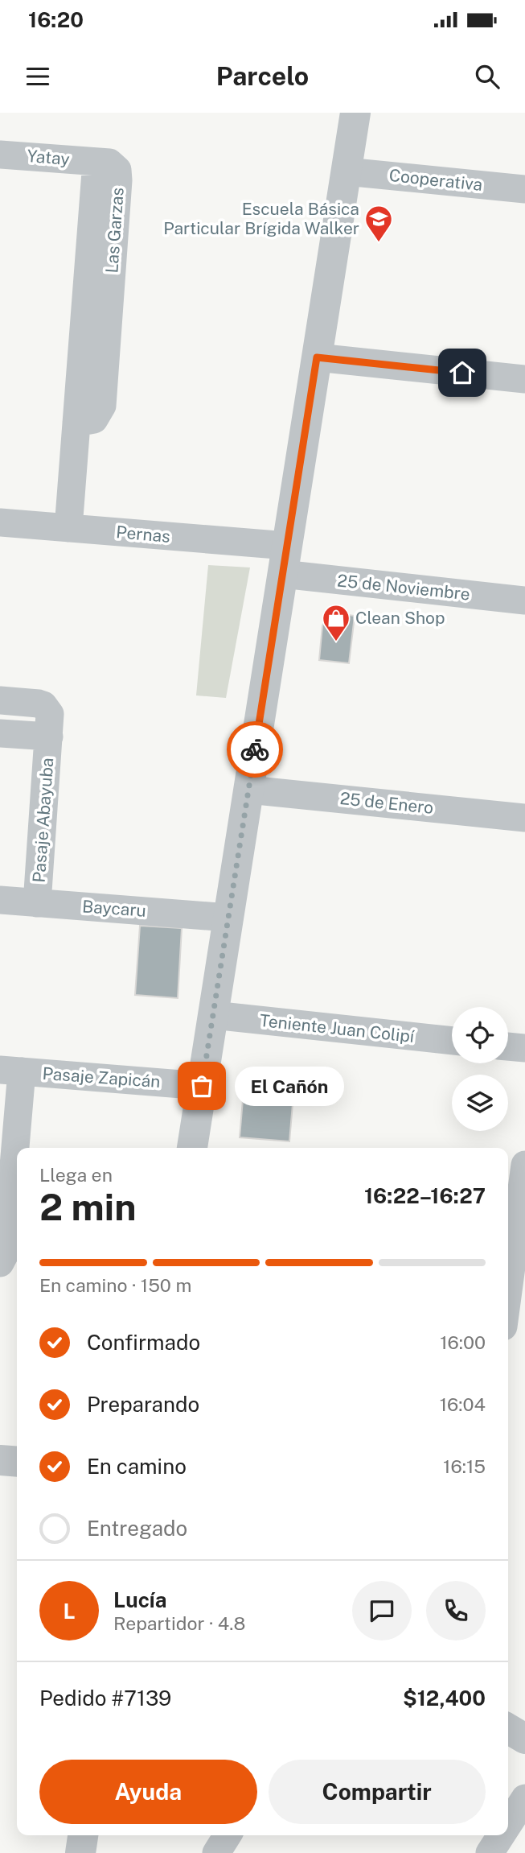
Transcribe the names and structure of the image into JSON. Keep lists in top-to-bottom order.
{
  "streets": {
    "street": [
      "Yatay",
      "Cooperativa",
      "Las Garzas",
      "Pernas",
      "25 de Noviembre",
      "25 de Enero",
      "Pasaje Abayuba",
      "Baycaru",
      "Teniente Juan Colipí",
      "Pasaje Zapicán"
    ]
  },
  "crossings": [
    ["Yatay", "Las Garzas"],
    ["Las Garzas", "Pernas"],
    ["Pernas", "25 de Noviembre"],
    ["Pasaje Abayuba", "Baycaru"]
  ],
  "places": {
    "school or university": ["Escuela Básica Particular Brígida Walker"],
    "shop": ["Clean Shop"],
    "other": ["El Cañón"]
  },
  "page": {
    "status": "16:20",
    "header": "Parcelo",
    "bubble": "El Cañón",
    "heading": ["2 min", "Llega en", "16:22–16:27"],
    "panel": [
      "Lucía",
      "Repartidor · 4.8",
      "Pedido #7139",
      "$12,400"
    ],
    "bar": "En camino · 150 m",
    "list": [
      ["Confirmado", "16:00"],
      ["Preparando", "16:04"],
      ["En camino", "16:15"],
      "Entregado"
    ],
    "round": "L",
    "buttons": ["Ayuda", "Compartir"]
  }
}
